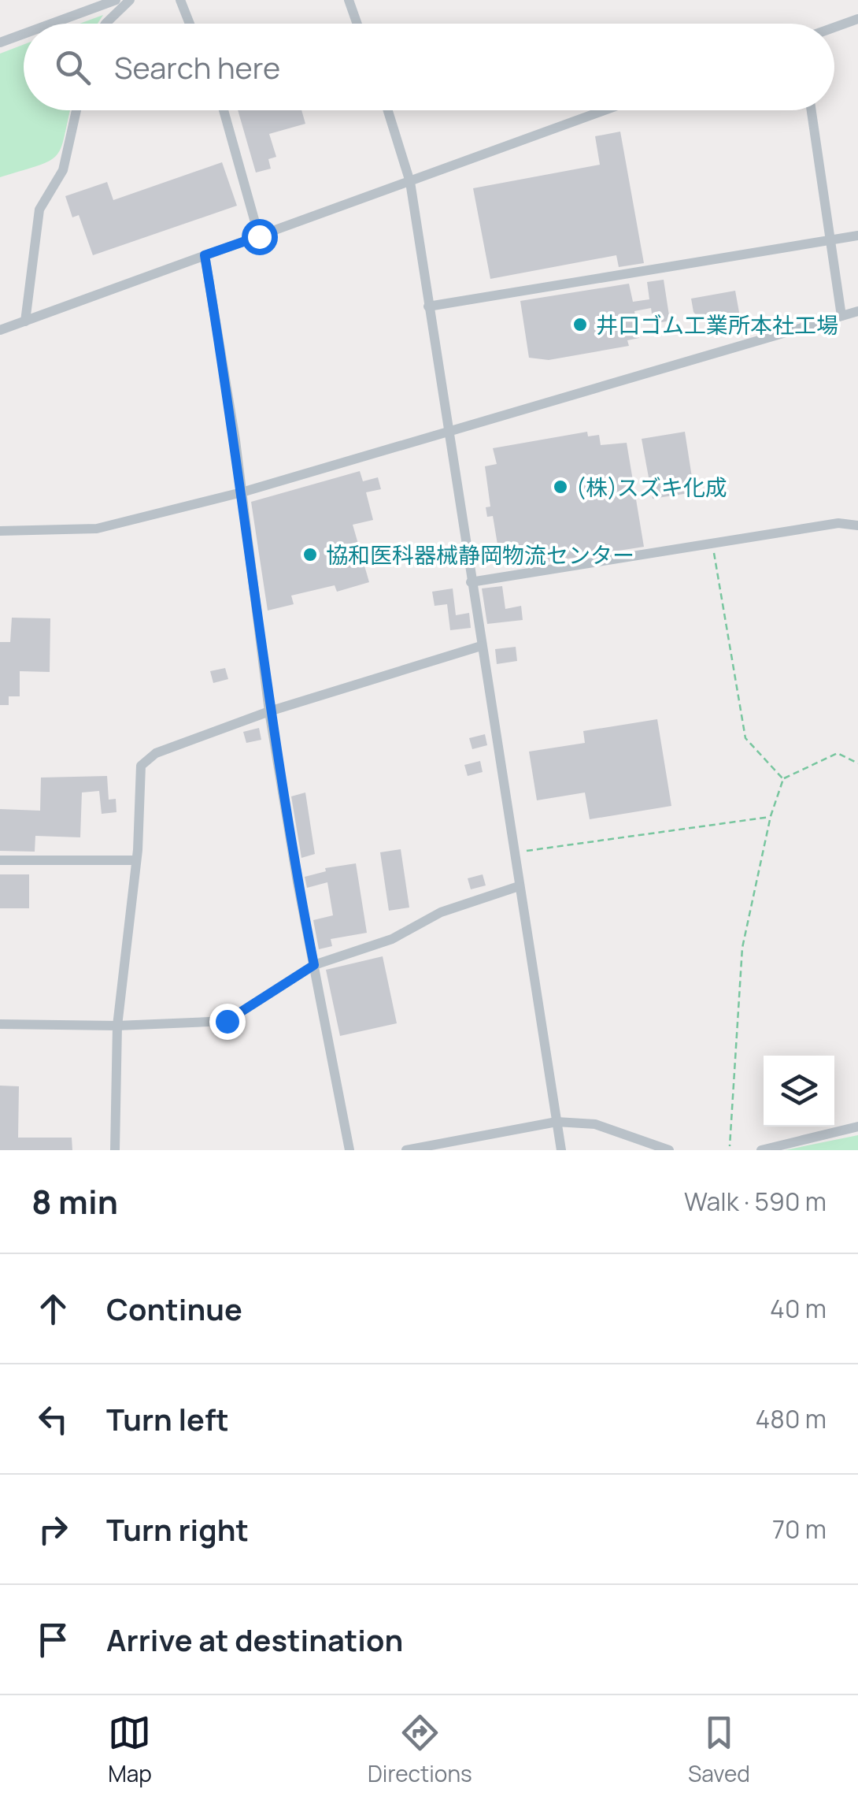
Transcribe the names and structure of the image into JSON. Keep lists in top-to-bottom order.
{
  "places": ["井口ゴム工業所本社工場", "(株)スズキ化成", "協和医科器械静岡物流センター"],
  "page": {
    "search": "Search here",
    "heading": ["8 min", "Walk · 590 m"],
    "list": [
      ["Continue", "40 m"],
      ["Turn left", "480 m"],
      ["Turn right", "70 m"],
      "Arrive at destination"
    ],
    "nav": ["Map", "Directions", "Saved"]
  }
}
